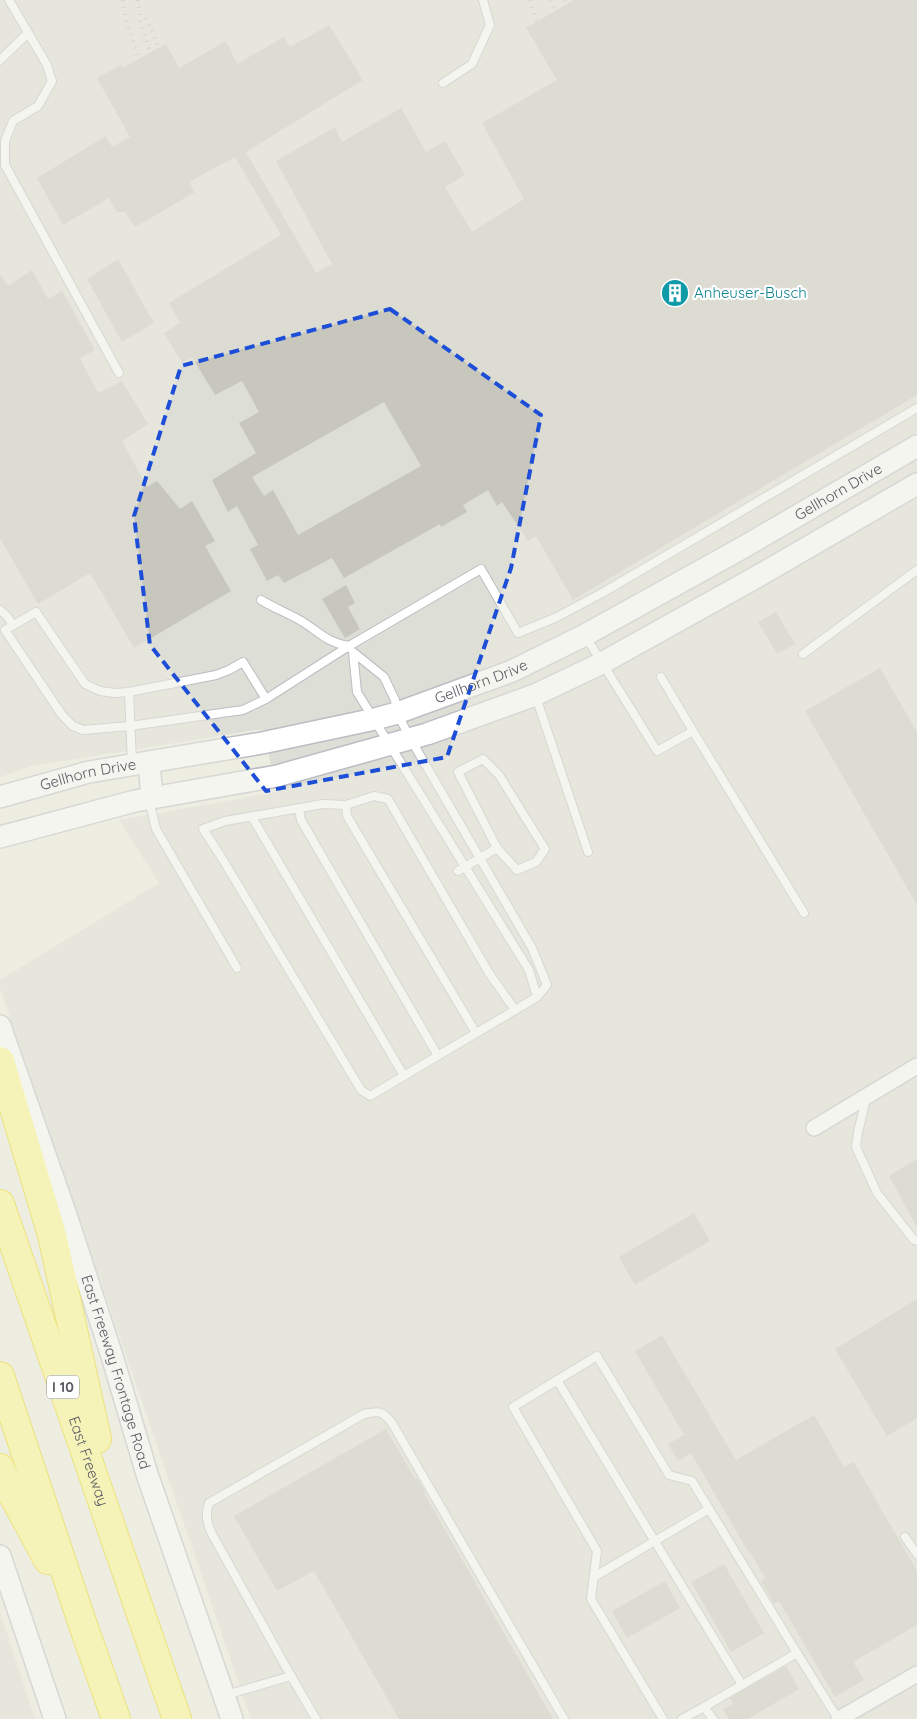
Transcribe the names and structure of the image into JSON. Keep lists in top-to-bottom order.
{
  "streets": {
    "highway": ["I 10", "East Freeway"],
    "main road": ["Gellhorn Drive", "East Freeway Frontage Road"]
  },
  "places": {
    "building": ["Anheuser-Busch"]
  }
}
